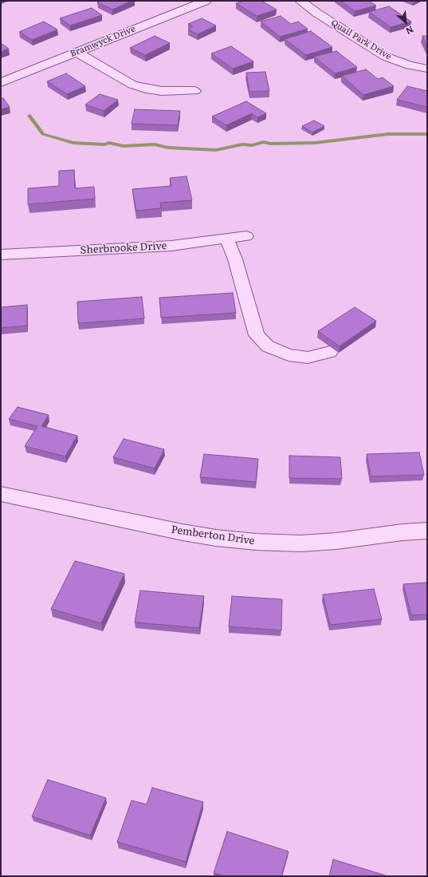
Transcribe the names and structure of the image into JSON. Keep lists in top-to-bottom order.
{
  "streets": {
    "street": [
      "Quail Park Drive",
      "Bramwyck Drive",
      "Sherbrooke Drive",
      "Pemberton Drive"
    ]
  },
  "north": "bottom right"
}
